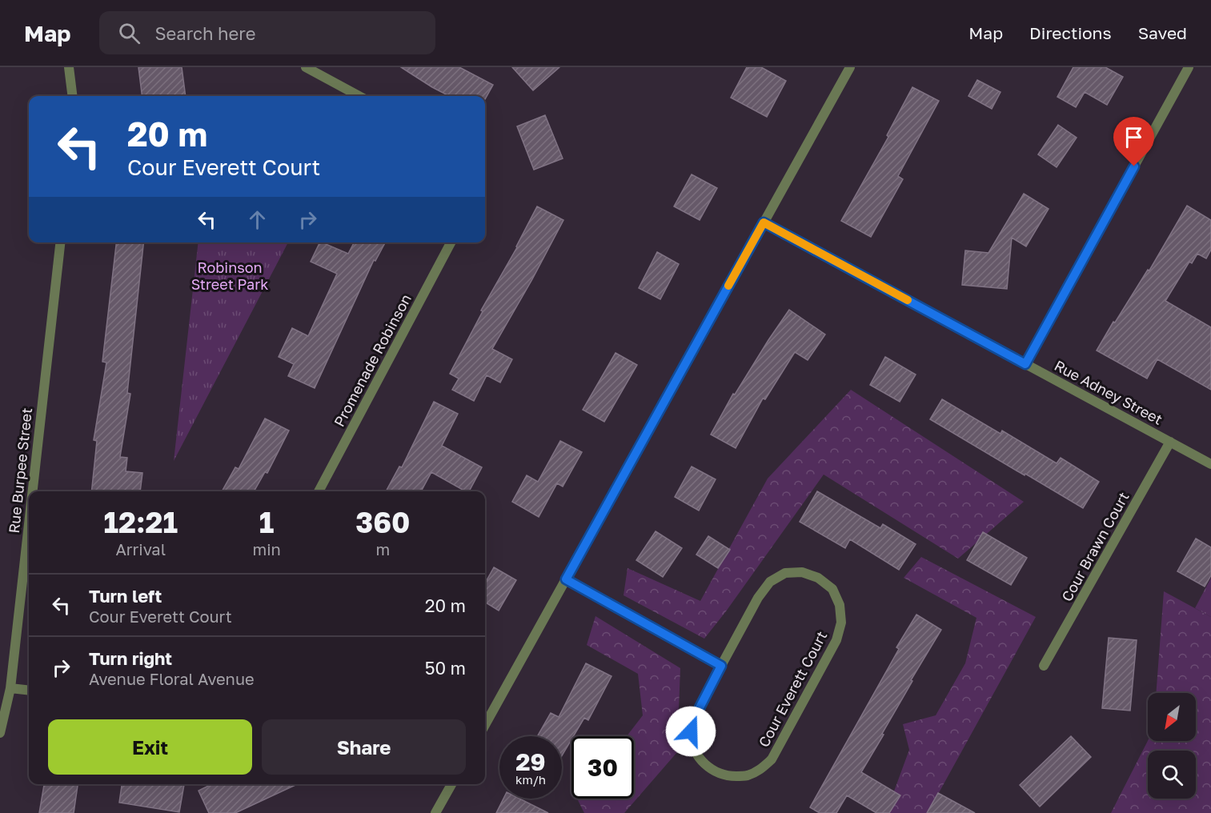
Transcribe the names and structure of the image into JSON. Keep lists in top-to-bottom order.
{
  "streets": {
    "street": [
      "Promenade Robinson",
      "Rue Adney Street",
      "Rue Burpee Street",
      "Cour Brawn Court",
      "Cour Everett Court"
    ]
  },
  "crossings": [
    ["Rue Adney Street", "Cour Brawn Court"]
  ],
  "parks": ["Robinson Street Park"],
  "north": "bottom left",
  "page": {
    "header": "Map",
    "search": "Search here",
    "nav": ["Map", "Directions", "Saved"],
    "turn": ["20 m", "Cour Everett Court"],
    "eta": [
      "12:21",
      "Arrival",
      "1",
      "min",
      "360",
      "m"
    ],
    "list": [
      {
        "name": "Turn left",
        "note": "Cour Everett Court",
        "value": "20 m"
      },
      {
        "name": "Turn right",
        "note": "Avenue Floral Avenue",
        "value": "50 m"
      }
    ],
    "buttons": ["Exit", "Share"],
    "speed": "29 km/h",
    "limit": "30"
  }
}
